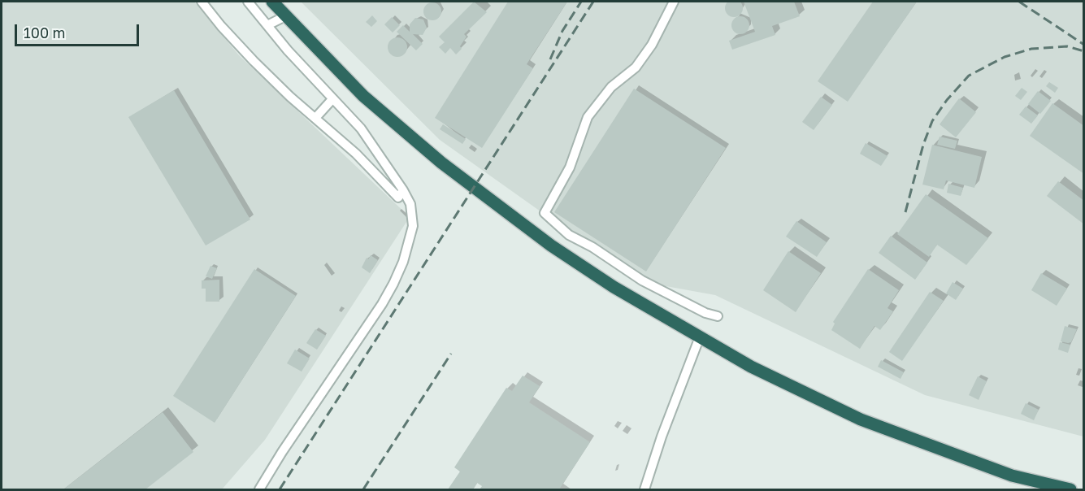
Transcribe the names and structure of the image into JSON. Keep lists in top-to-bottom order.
{
  "scale_bar": "100 m"
}
